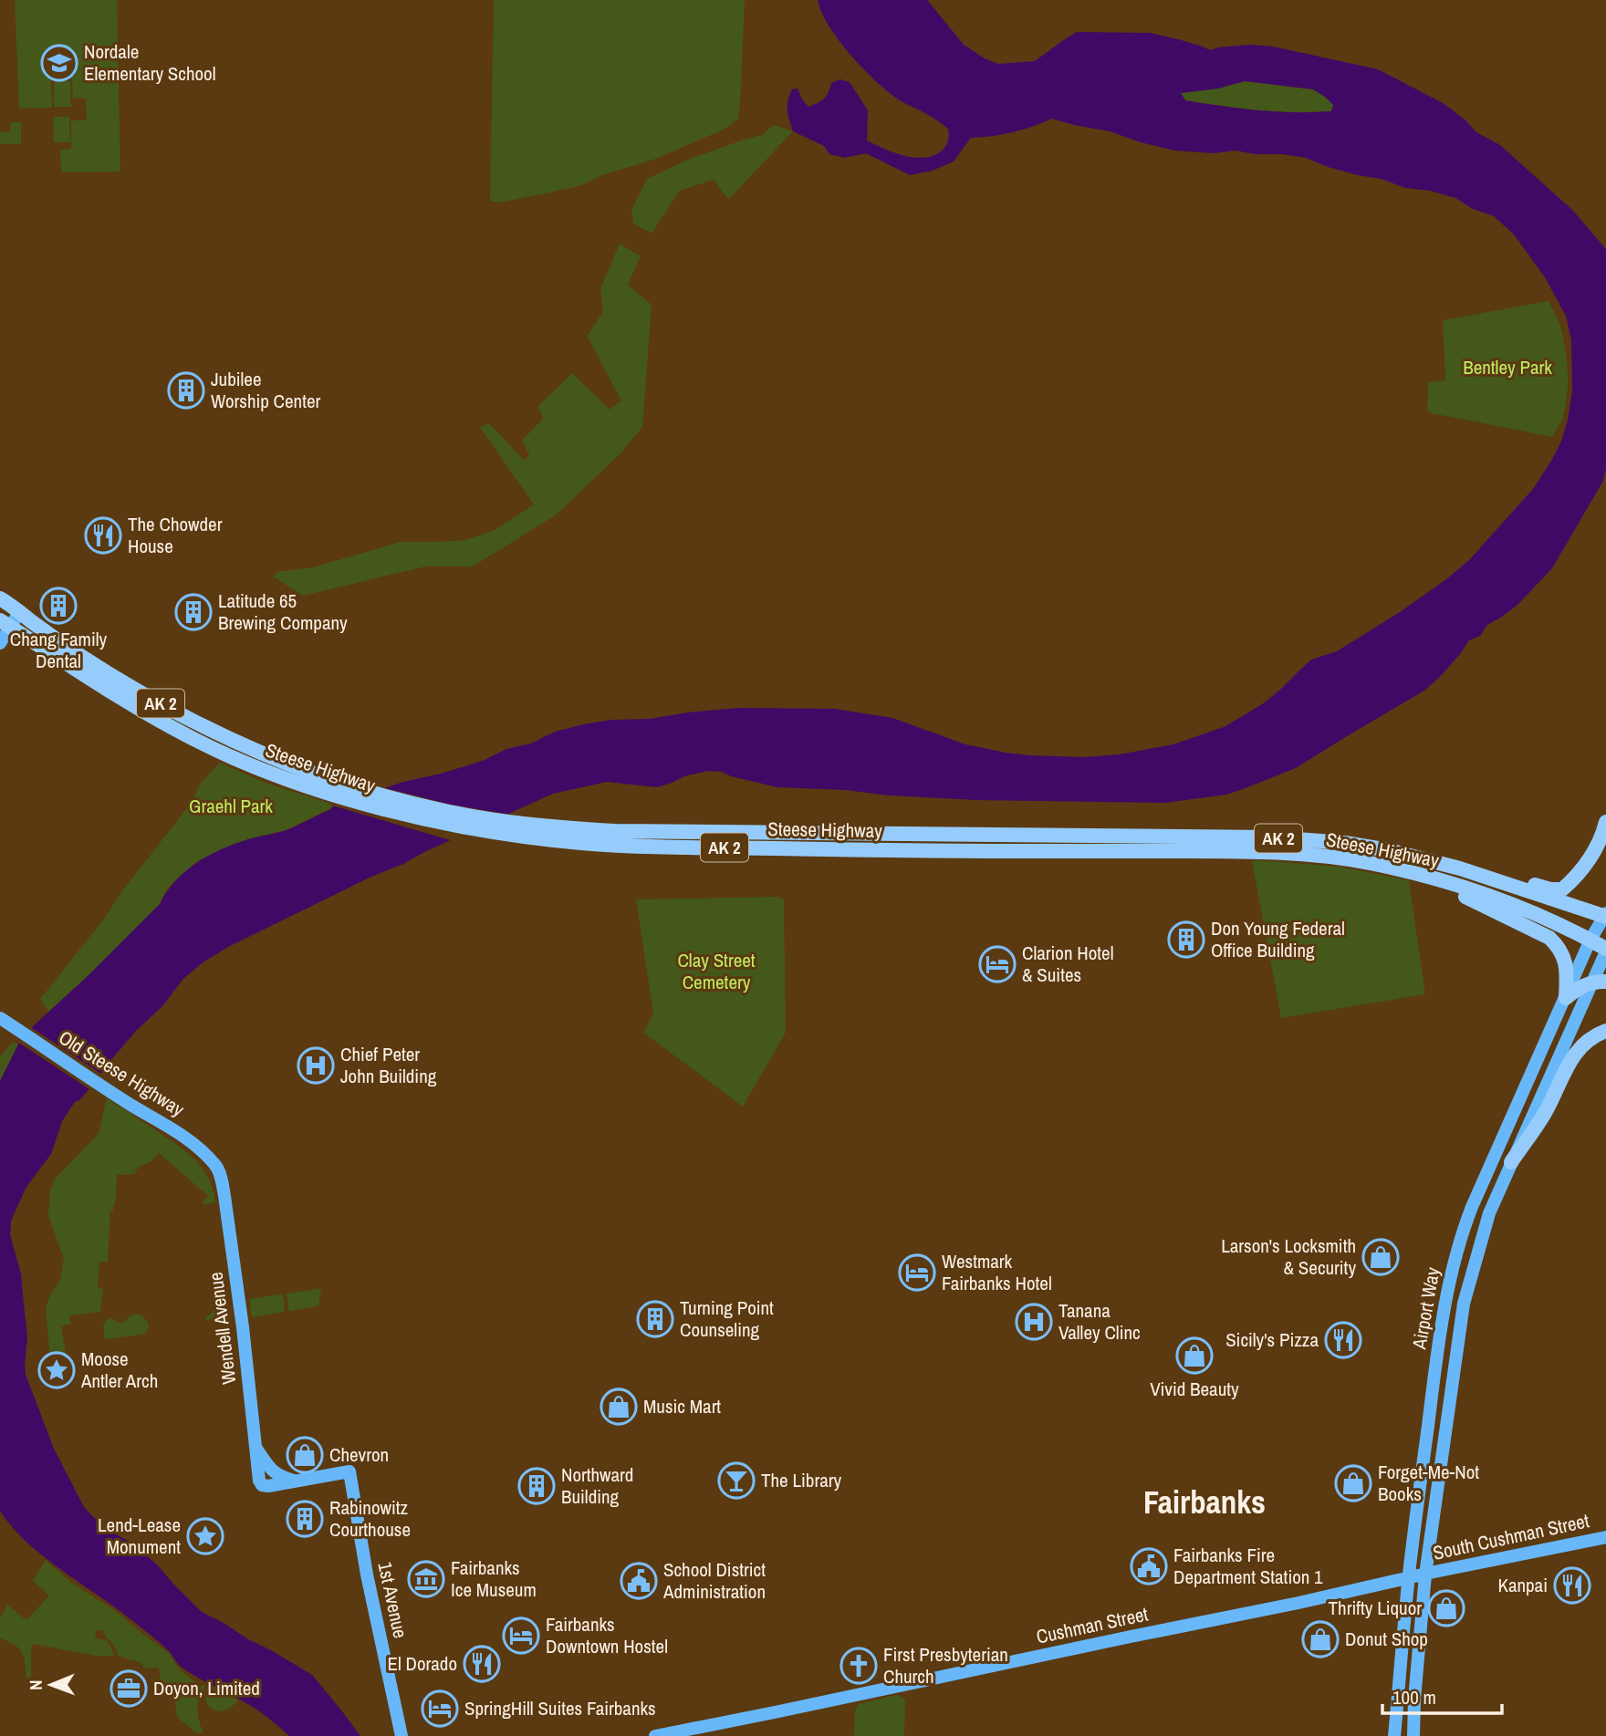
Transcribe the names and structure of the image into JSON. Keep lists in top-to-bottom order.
{
  "streets": {
    "highway": ["AK 2", "Steese Highway"],
    "main road": [
      "Old Steese Highway",
      "Airport Way",
      "Wendell Avenue",
      "South Cushman Street",
      "1st Avenue",
      "Cushman Street"
    ]
  },
  "crossings": [
    ["Steese Highway", "Airport Way"],
    ["Old Steese Highway", "Wendell Avenue"],
    ["Airport Way", "South Cushman Street"],
    ["Airport Way", "Cushman Street"],
    ["Wendell Avenue", "1st Avenue"],
    ["South Cushman Street", "Cushman Street"]
  ],
  "districts": ["Fairbanks"],
  "parks": ["Bentley Park", "Graehl Park", "Clay Street Cemetery"],
  "places": {
    "school or university": ["Nordale Elementary School"],
    "building": [
      "Jubilee Worship Center",
      "Chang Family Dental",
      "Latitude 65 Brewing Company",
      "Don Young Federal Office Building",
      "Turning Point Counseling",
      "Northward Building",
      "Rabinowitz Courthouse"
    ],
    "restaurant": [
      "The Chowder House",
      "Sicily's Pizza",
      "Kanpai",
      "El Dorado"
    ],
    "hotel": [
      "Clarion Hotel & Suites",
      "Westmark Fairbanks Hotel",
      "Fairbanks Downtown Hostel",
      "SpringHill Suites Fairbanks"
    ],
    "hospital": ["Chief Peter John Building", "Tanana Valley Clinc"],
    "shop": [
      "Larson's Locksmith & Security",
      "Vivid Beauty",
      "Music Mart",
      "Chevron",
      "Forget-Me-Not Books",
      "Thrifty Liquor",
      "Donut Shop"
    ],
    "place": ["Moose Antler Arch", "Lend-Lease Monument"],
    "bar": ["The Library"],
    "public building": ["Fairbanks Fire Department Station 1", "School District Administration"],
    "museum": ["Fairbanks Ice Museum"],
    "church": ["First Presbyterian Church"],
    "office": ["Doyon, Limited"]
  },
  "scale_bar": "100 m",
  "north": "left"
}
